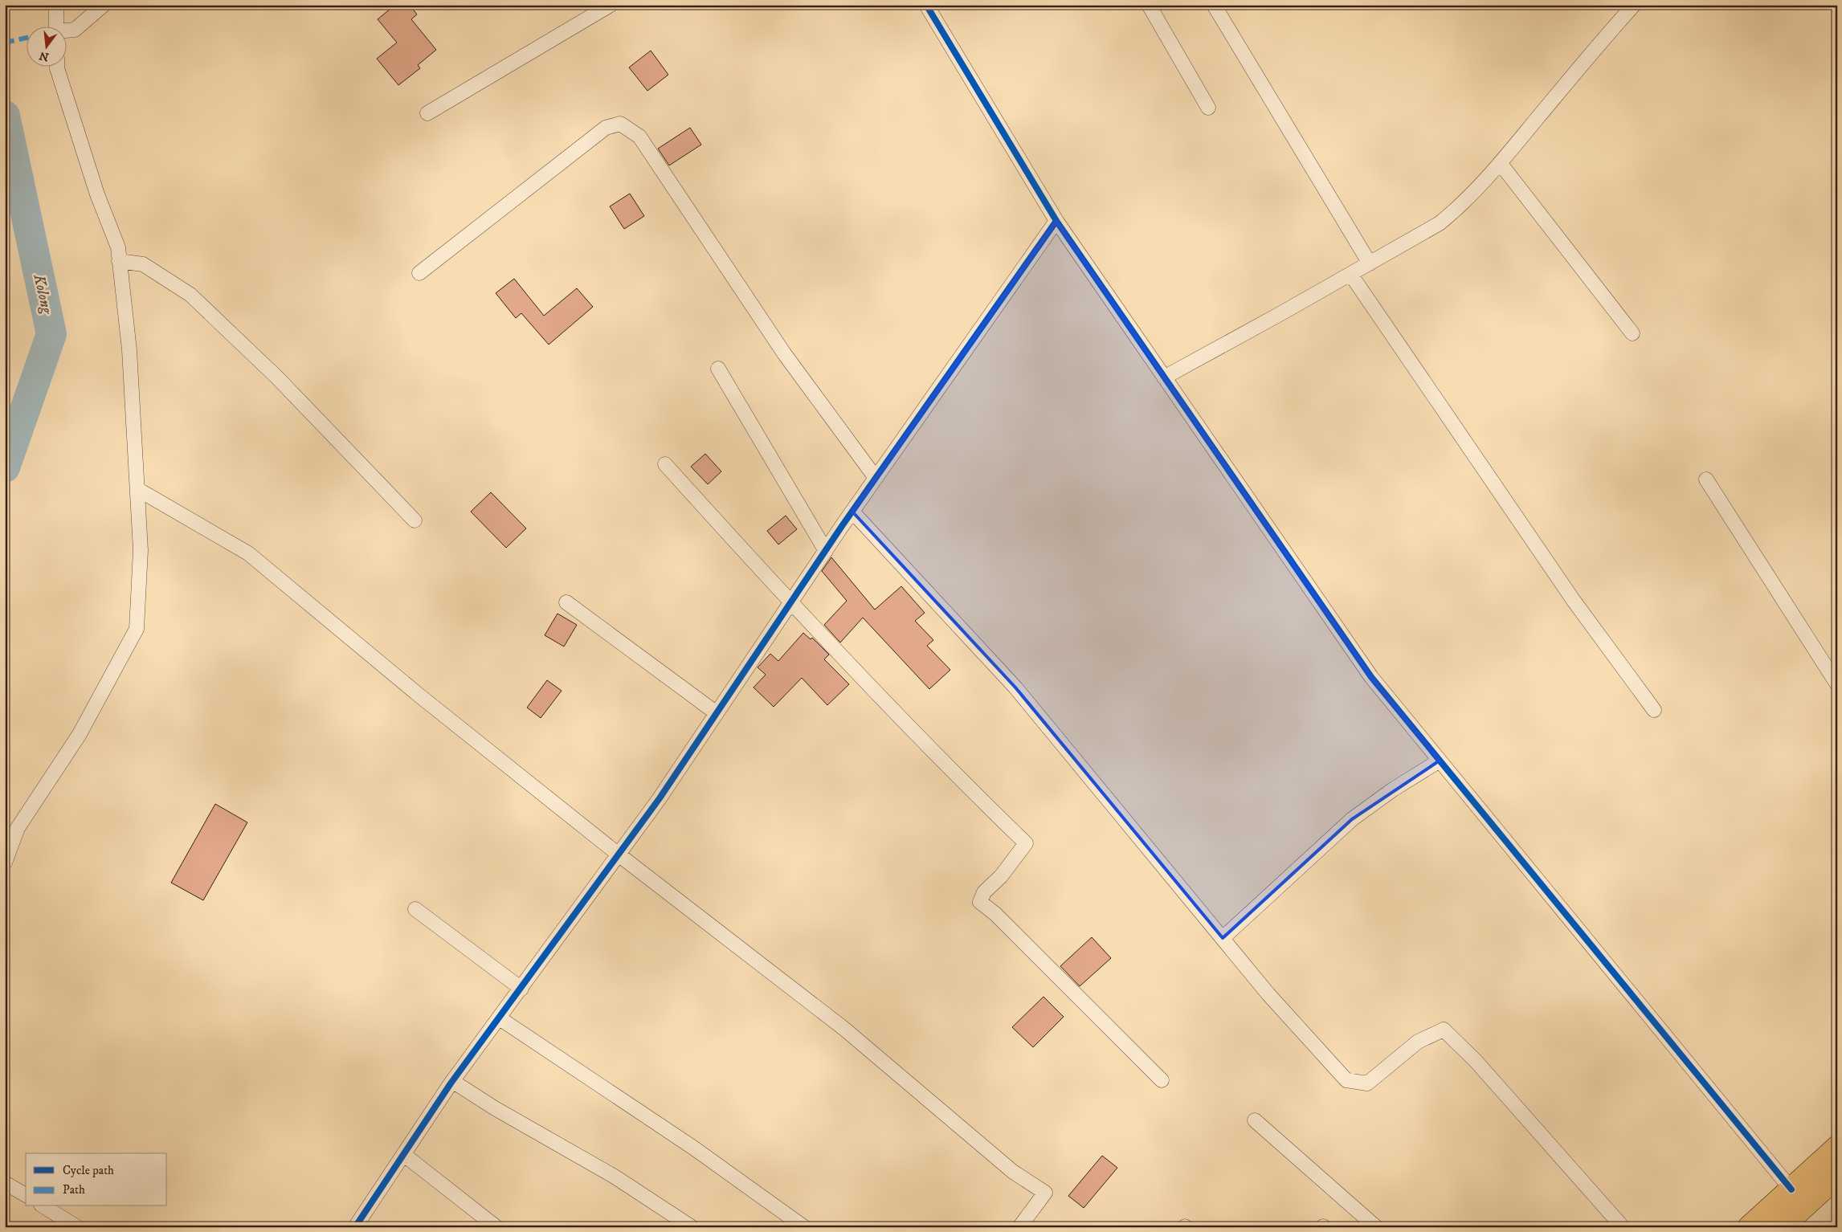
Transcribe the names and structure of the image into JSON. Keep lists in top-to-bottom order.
{
  "water": ["Kolong"],
  "legend": ["Cycle path", "Path"],
  "north": "bottom"
}
